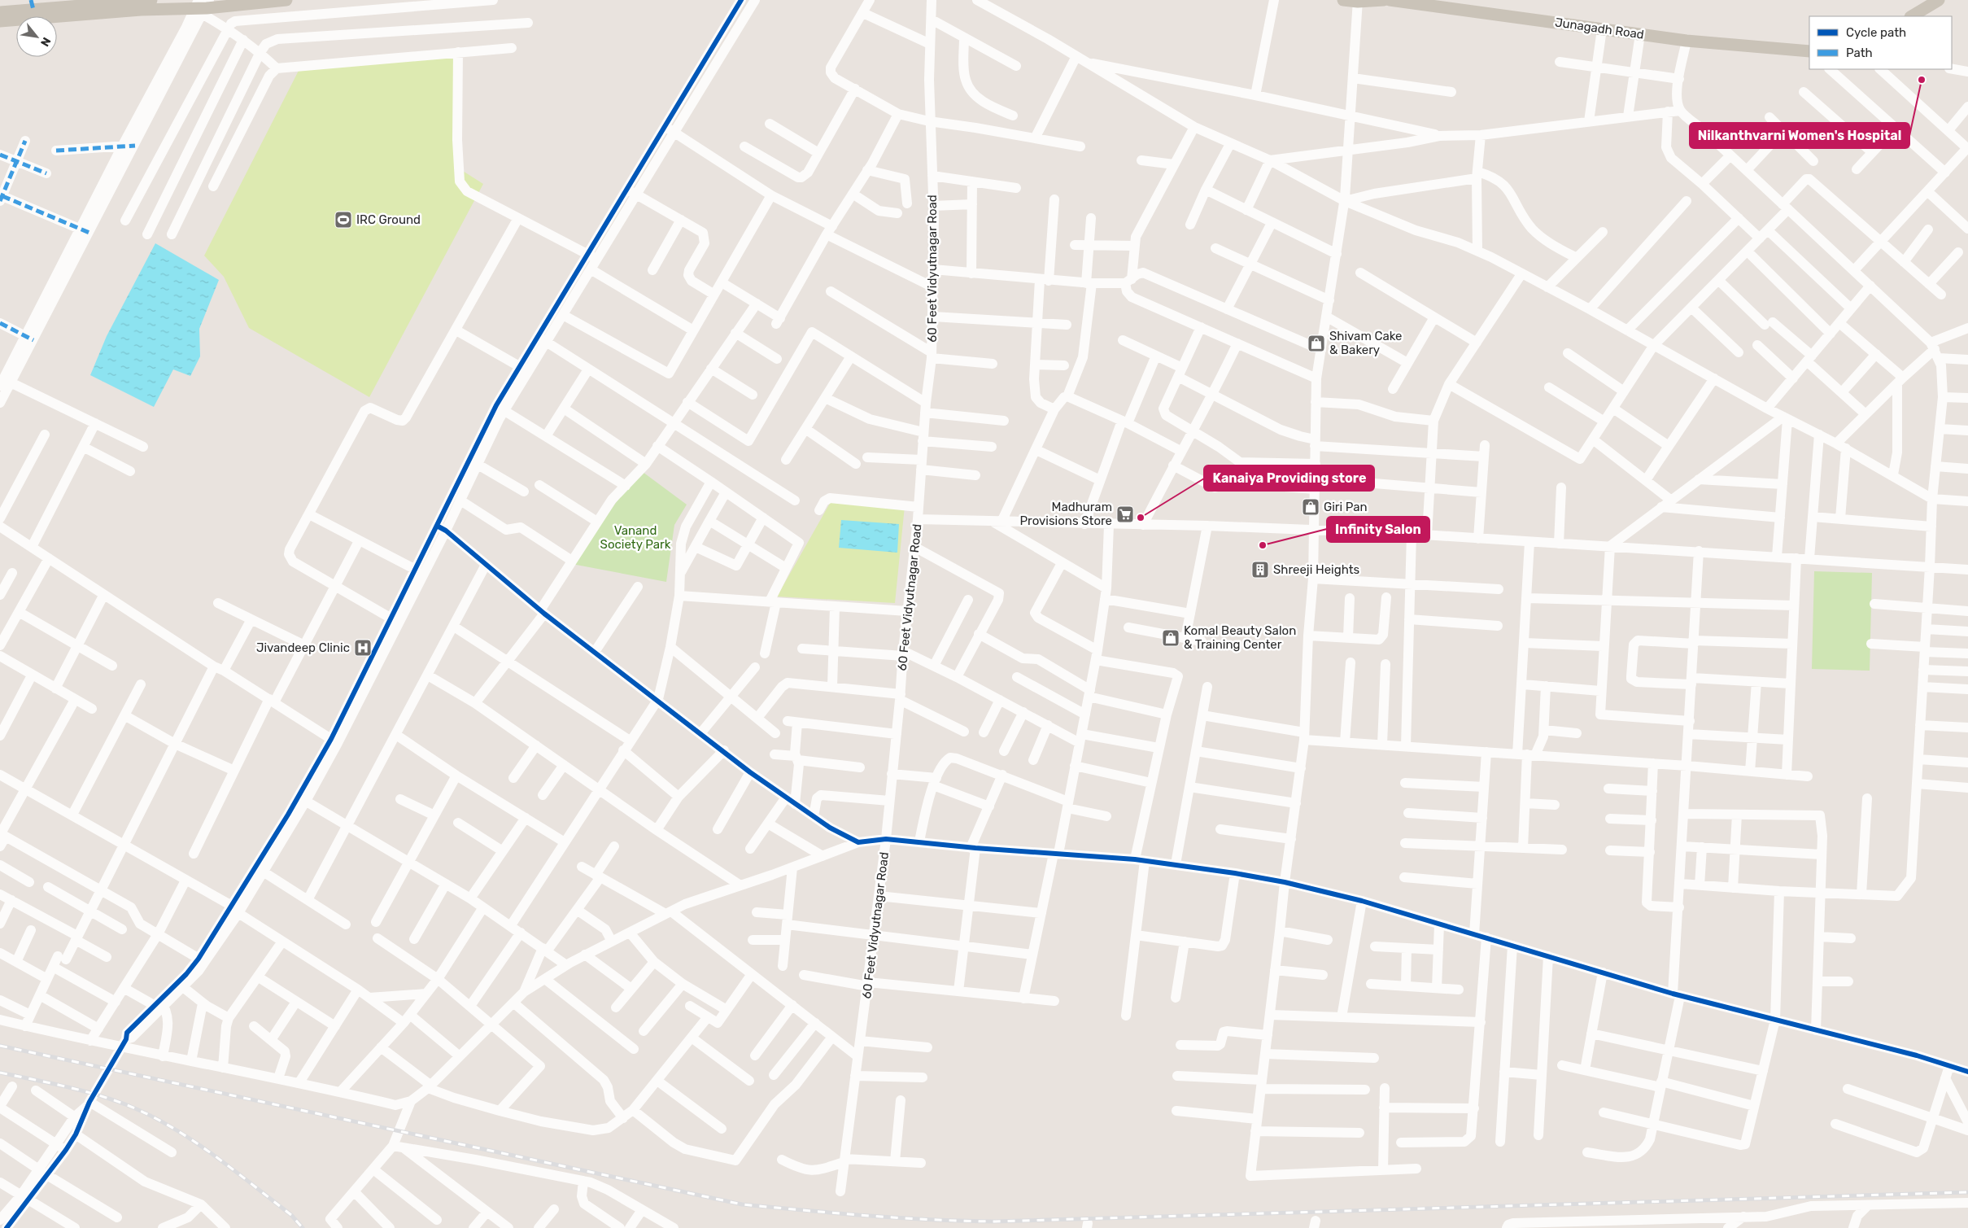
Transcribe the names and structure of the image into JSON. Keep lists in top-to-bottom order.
{
  "streets": {
    "main road": ["Junagadh Road"],
    "street": ["60 Feet Vidyutnagar Road"]
  },
  "parks": ["Vanand Society Park"],
  "places": {
    "other": ["Nilkanthvarni Women's Hospital", "Kanaiya Providing store", "Infinity Salon"],
    "sports": ["IRC Ground"],
    "shop": ["Shivam Cake & Bakery", "Giri Pan", "Komal Beauty Salon & Training Center"],
    "supermarket": ["Madhuram Provisions Store"],
    "building": ["Shreeji Heights"],
    "hospital": ["Jivandeep Clinic"]
  },
  "legend": ["Cycle path", "Path"],
  "north": "bottom right"
}
